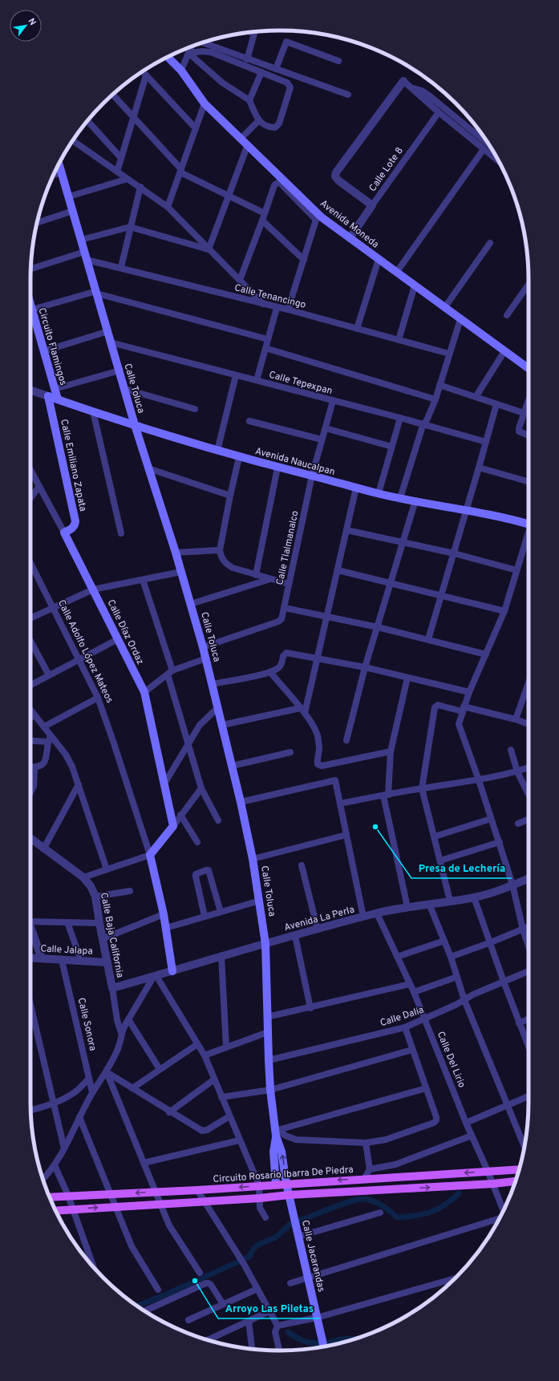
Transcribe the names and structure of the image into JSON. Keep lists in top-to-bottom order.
{
  "streets": {
    "main road": [
      "Avenida Moneda",
      "Circuito Flamingos",
      "Calle Toluca",
      "Avenida Naucalpan",
      "Calle Emiliano Zapata",
      "Calle Díaz Ordaz",
      "Calle Adolfo López Mateos",
      "Circuito Rosario Ibarra De Piedra",
      "Calle Jacarandas"
    ],
    "street": [
      "Calle Lote 8",
      "Calle Tenancingo",
      "Calle Tepexpan",
      "Calle Tlalmanalco",
      "Avenida La Perla",
      "Calle Baja California",
      "Calle Jalapa",
      "Calle Dalia",
      "Calle Sonora",
      "Calle Del Lirio"
    ]
  },
  "crossings": [
    ["Calle Lote 8", "Avenida Moneda"],
    ["Calle Tenancingo", "Calle Toluca"],
    ["Circuito Flamingos", "Avenida Naucalpan"],
    ["Circuito Flamingos", "Calle Emiliano Zapata"],
    ["Calle Tepexpan", "Calle Toluca"],
    ["Calle Tepexpan", "Calle Tlalmanalco"],
    ["Calle Toluca", "Avenida Naucalpan"],
    ["Calle Toluca", "Calle Tlalmanalco"],
    ["Calle Toluca", "Avenida La Perla"],
    ["Calle Toluca", "Calle Dalia"],
    ["Calle Toluca", "Circuito Rosario Ibarra De Piedra"],
    ["Calle Toluca", "Calle Jacarandas"],
    ["Avenida Naucalpan", "Calle Tlalmanalco"],
    ["Calle Emiliano Zapata", "Calle Díaz Ordaz"],
    ["Calle Adolfo López Mateos", "Avenida La Perla"],
    ["Avenida La Perla", "Calle Baja California"],
    ["Avenida La Perla", "Calle Del Lirio"],
    ["Calle Baja California", "Calle Jalapa"],
    ["Calle Jalapa", "Calle Sonora"],
    ["Calle Dalia", "Calle Del Lirio"],
    ["Calle Del Lirio", "Circuito Rosario Ibarra De Piedra"],
    ["Circuito Rosario Ibarra De Piedra", "Calle Jacarandas"]
  ],
  "places": ["Presa de Lechería", "Arroyo Las Piletas"],
  "north": "top right"
}
